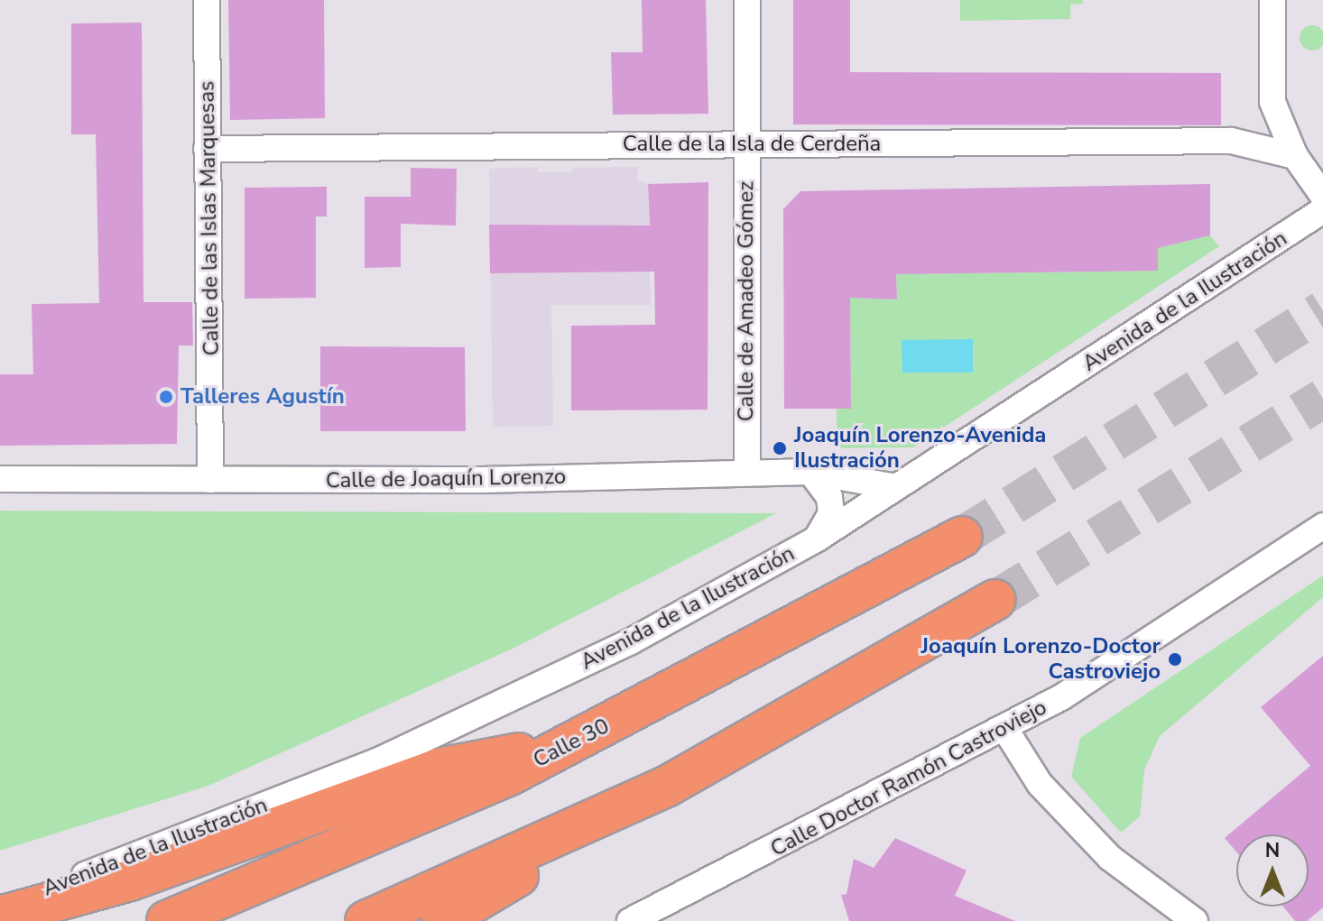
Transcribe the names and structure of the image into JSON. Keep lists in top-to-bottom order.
{
  "streets": {
    "highway": ["Calle 30"],
    "street": [
      "Calle de la Isla de Cerdeña",
      "Calle de las Islas Marquesas",
      "Calle de Amadeo Gómez",
      "Avenida de la Ilustración",
      "Calle de Joaquín Lorenzo",
      "Calle Doctor Ramón Castroviejo"
    ]
  },
  "crossings": [
    ["Calle de la Isla de Cerdeña", "Calle de las Islas Marquesas"],
    ["Calle de la Isla de Cerdeña", "Calle de Amadeo Gómez"],
    ["Calle de las Islas Marquesas", "Calle de Joaquín Lorenzo"],
    ["Calle de Amadeo Gómez", "Calle de Joaquín Lorenzo"],
    ["Avenida de la Ilustración", "Calle de Joaquín Lorenzo"]
  ],
  "places": ["Talleres Agustín", "Joaquín Lorenzo-Avenida Ilustración", "Joaquín Lorenzo-Doctor Castroviejo"],
  "north": "top"
}
